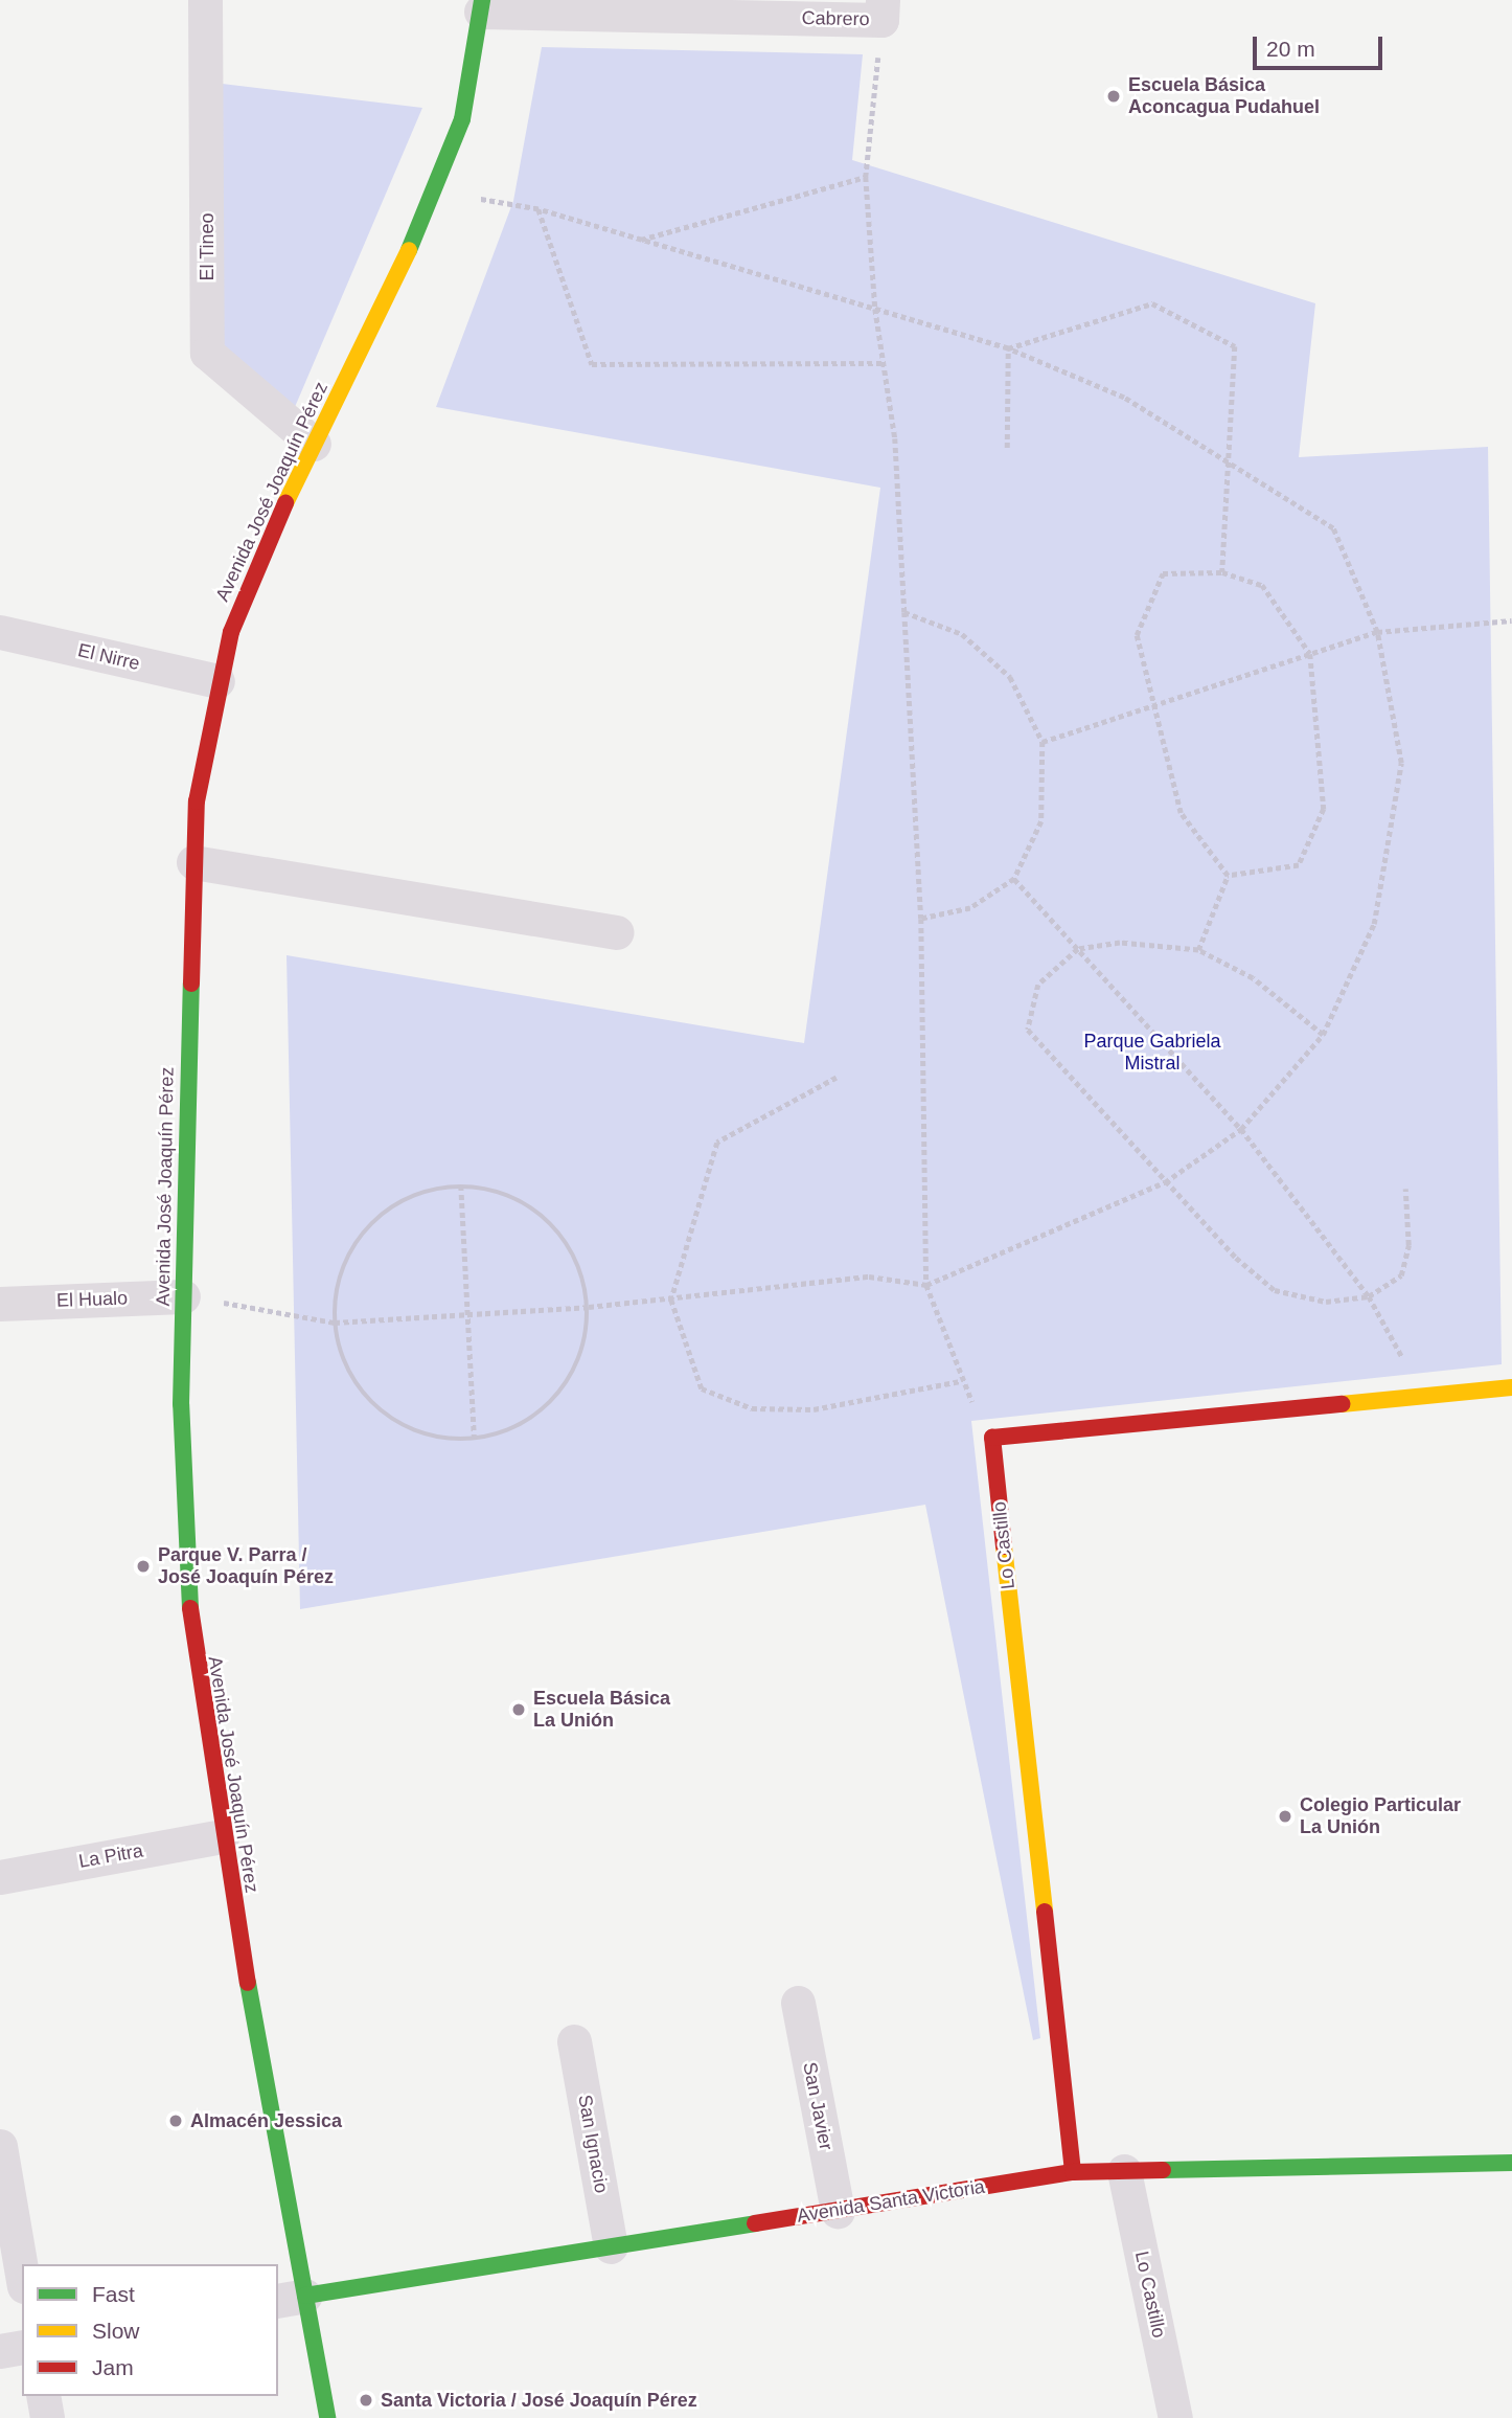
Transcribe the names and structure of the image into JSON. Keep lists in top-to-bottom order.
{
  "streets": {
    "street": [
      "Cabrero",
      "El Tineo",
      "Avenida José Joaquín Pérez",
      "El Nirre",
      "El Hualo",
      "Lo Castillo",
      "La Pitra",
      "San Javier",
      "San Ignacio",
      "Avenida Santa Victoria"
    ]
  },
  "crossings": [
    ["Cabrero", "Avenida José Joaquín Pérez"],
    ["El Tineo", "Avenida José Joaquín Pérez"],
    ["Avenida José Joaquín Pérez", "El Nirre"],
    ["Avenida José Joaquín Pérez", "El Hualo"],
    ["Avenida José Joaquín Pérez", "La Pitra"],
    ["Avenida José Joaquín Pérez", "Avenida Santa Victoria"],
    ["Lo Castillo", "Avenida Santa Victoria"],
    ["San Javier", "Avenida Santa Victoria"],
    ["San Ignacio", "Avenida Santa Victoria"]
  ],
  "parks": ["Parque Gabriela Mistral"],
  "places": [
    "Escuela Básica Aconcagua Pudahuel",
    "Parque V. Parra / José Joaquín Pérez",
    "Escuela Básica La Unión",
    "Colegio Particular La Unión",
    "Almacén Jessica",
    "Santa Victoria / José Joaquín Pérez"
  ],
  "legend": ["Fast", "Slow", "Jam"],
  "scale_bar": "20 m"
}
